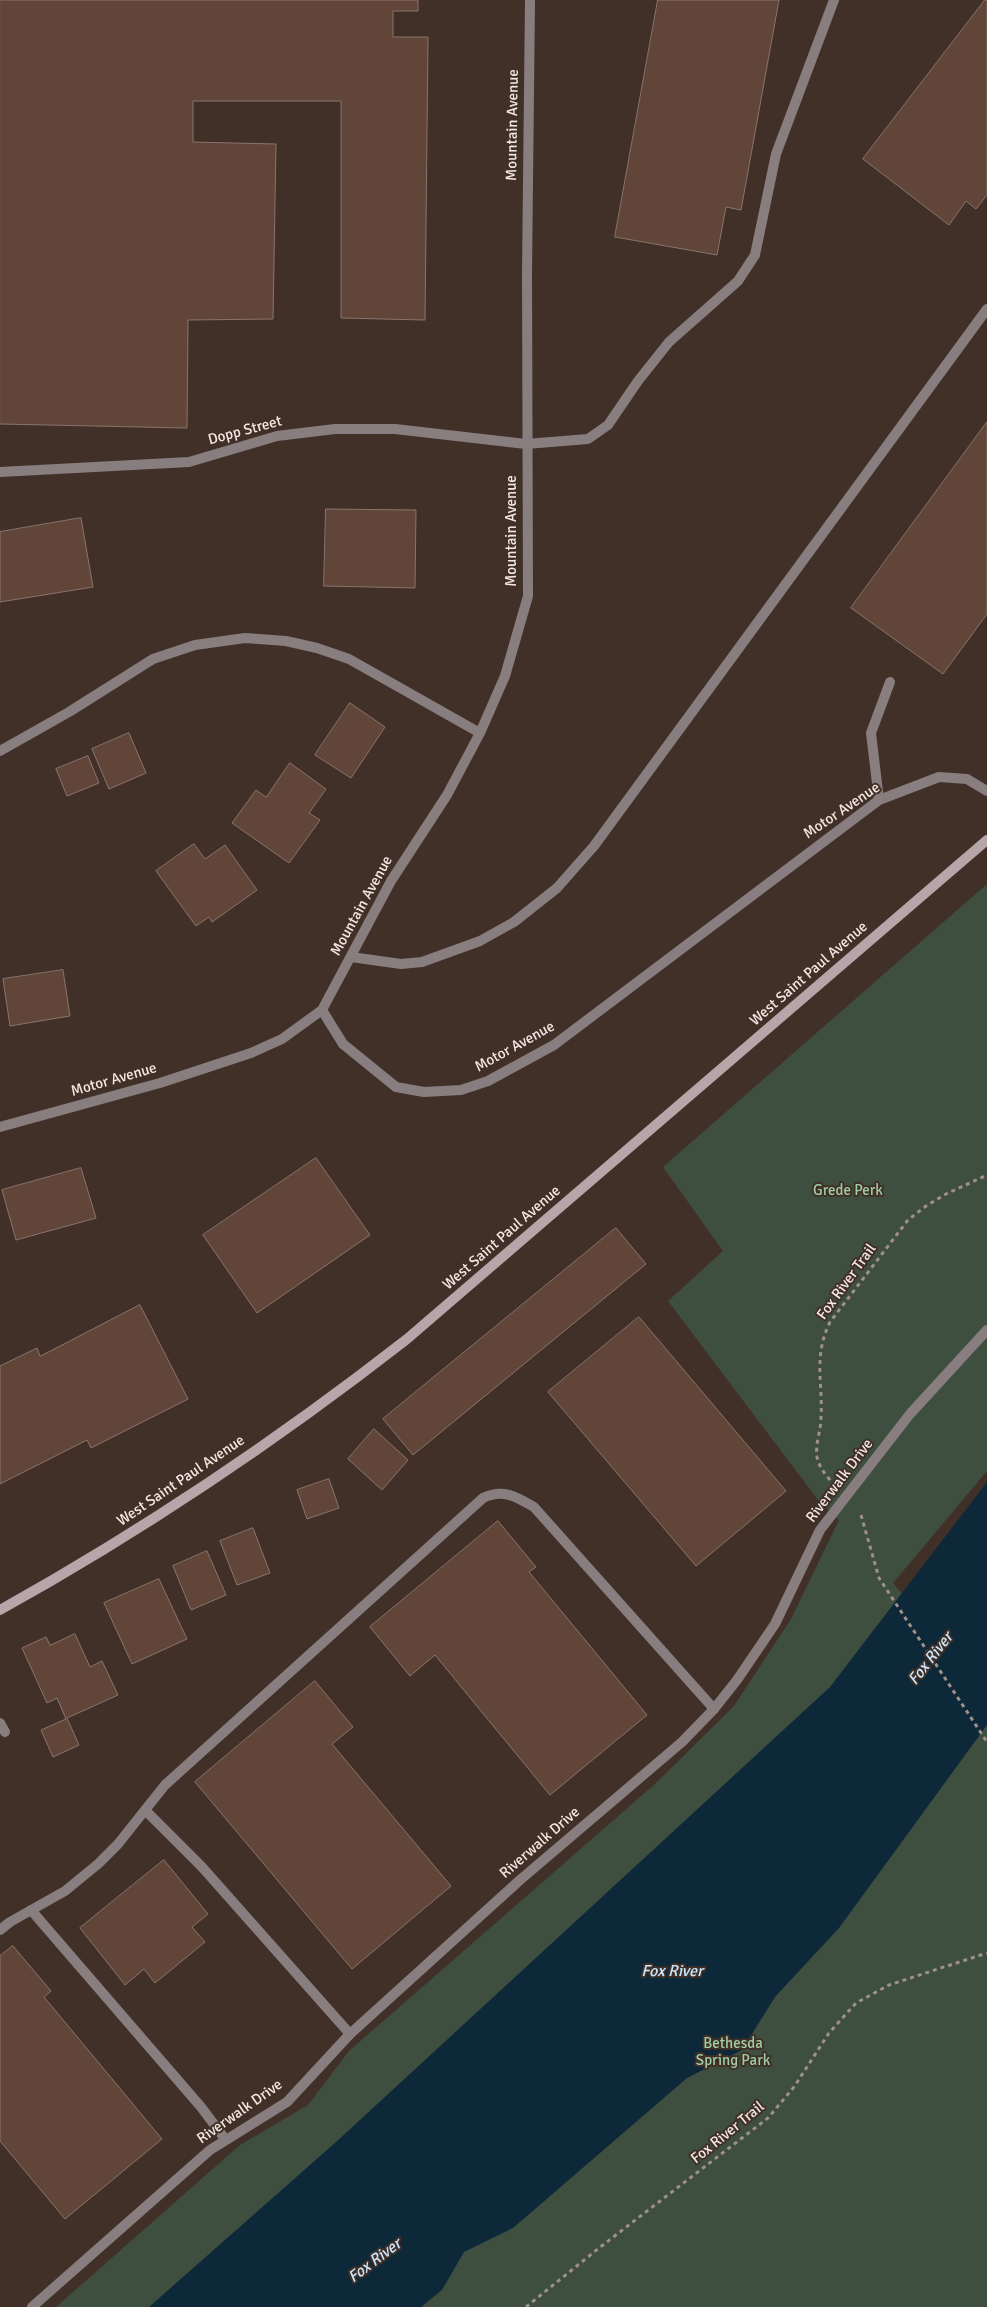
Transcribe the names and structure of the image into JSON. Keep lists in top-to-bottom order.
{
  "streets": {
    "main road": ["West Saint Paul Avenue"],
    "street": [
      "Mountain Avenue",
      "Dopp Street",
      "Motor Avenue",
      "Riverwalk Drive"
    ],
    "path": ["Fox River Trail"]
  },
  "crossings": [
    ["Mountain Avenue", "Dopp Street"],
    ["Mountain Avenue", "Motor Avenue"]
  ],
  "water": ["Fox River"],
  "parks": ["Grede Perk", "Bethesda Spring Park"]
}
